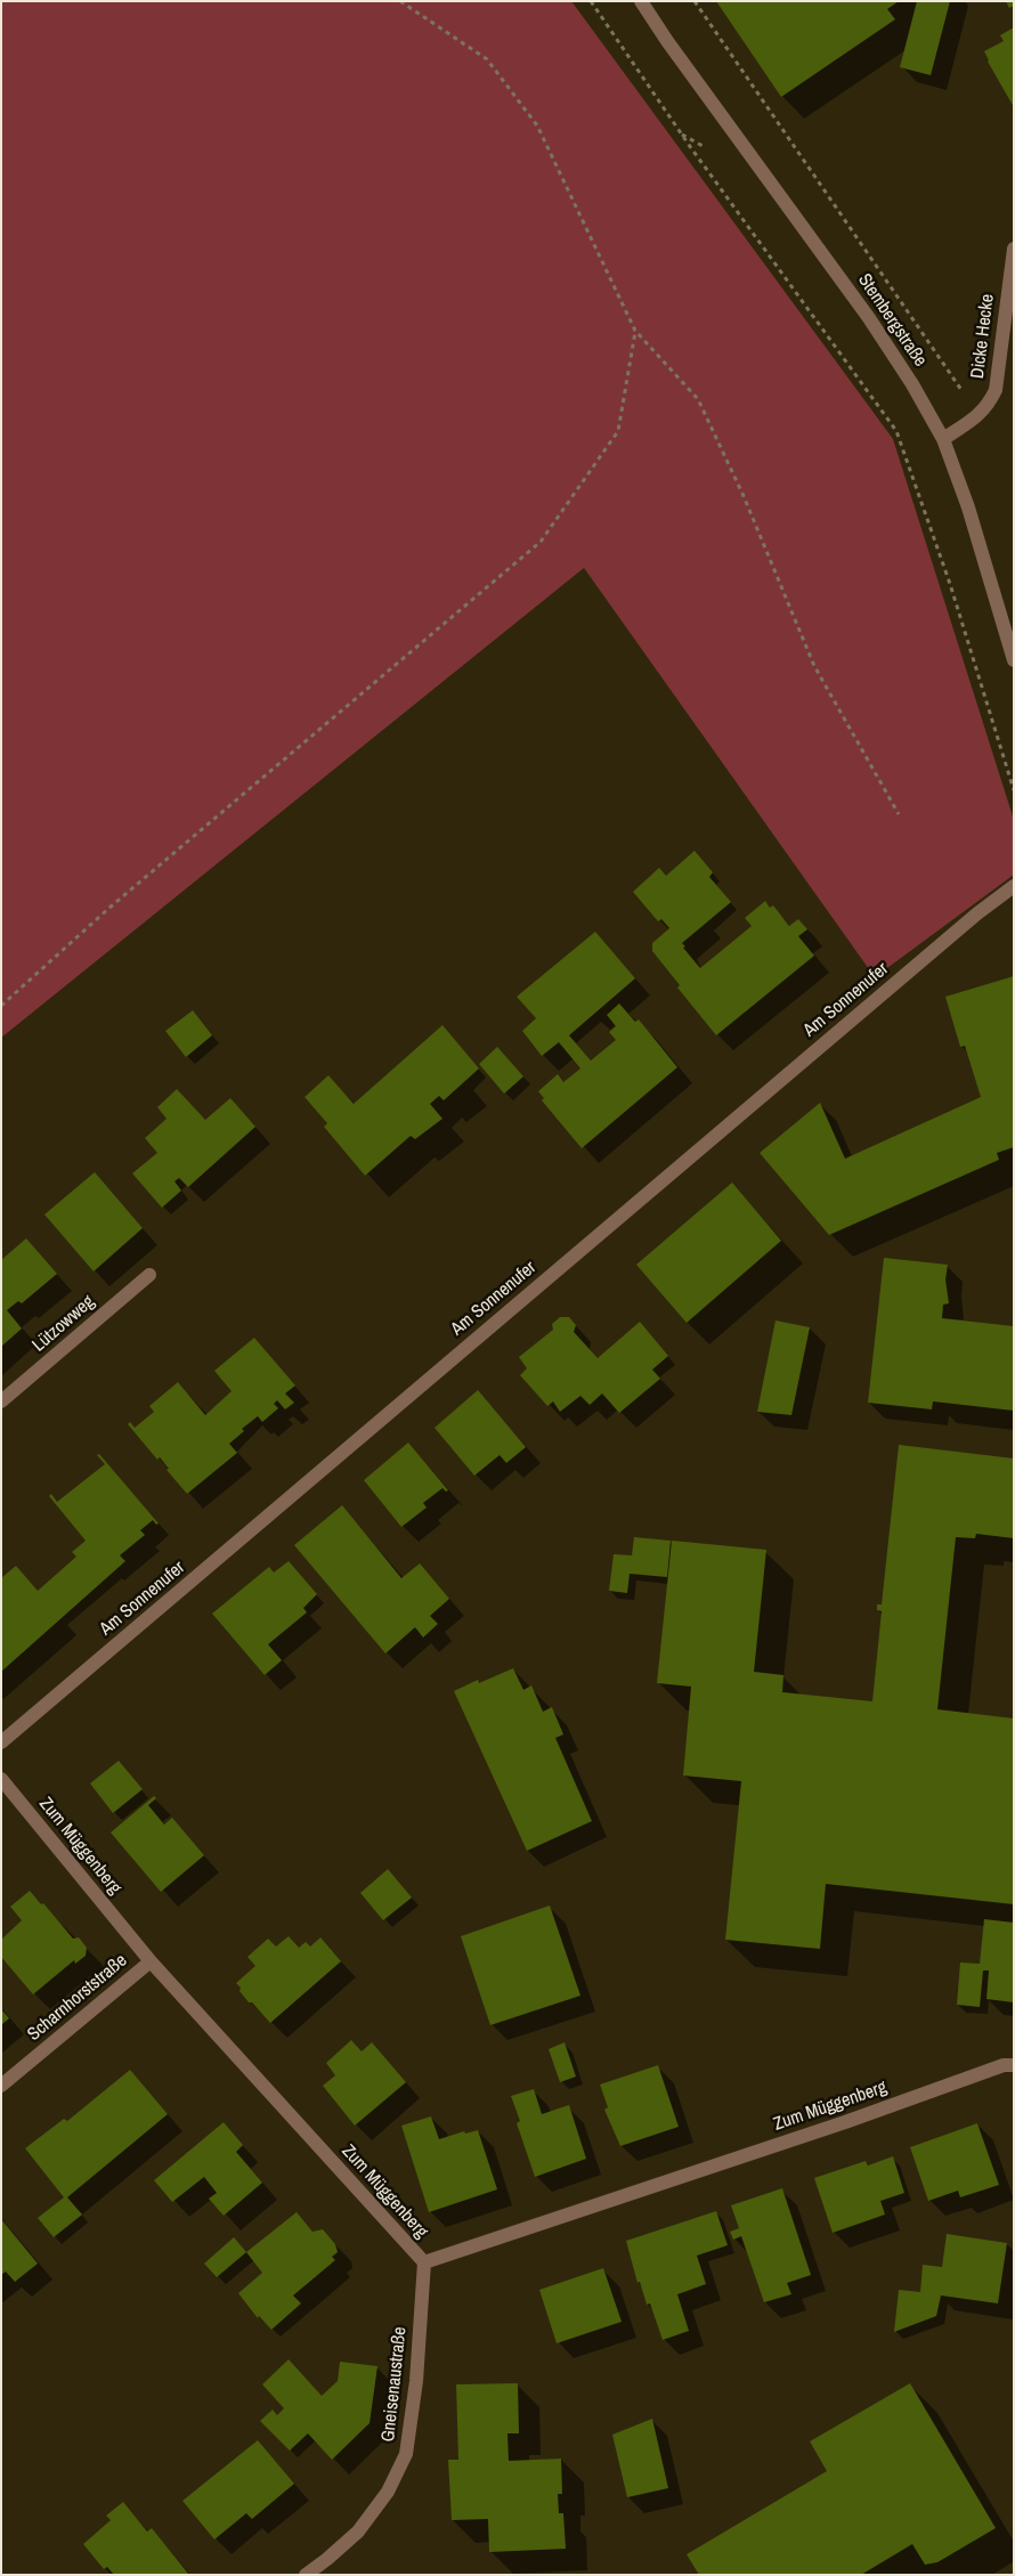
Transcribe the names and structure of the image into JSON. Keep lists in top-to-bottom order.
{
  "streets": {
    "street": [
      "Stembergstraße",
      "Dicke Hecke",
      "Am Sonnenufer",
      "Lützowweg",
      "Zum Müggenberg",
      "Scharnhorststraße",
      "Gneisenaustraße"
    ]
  },
  "crossings": [
    ["Stembergstraße", "Dicke Hecke"],
    ["Zum Müggenberg", "Scharnhorststraße"],
    ["Zum Müggenberg", "Gneisenaustraße"]
  ]
}
